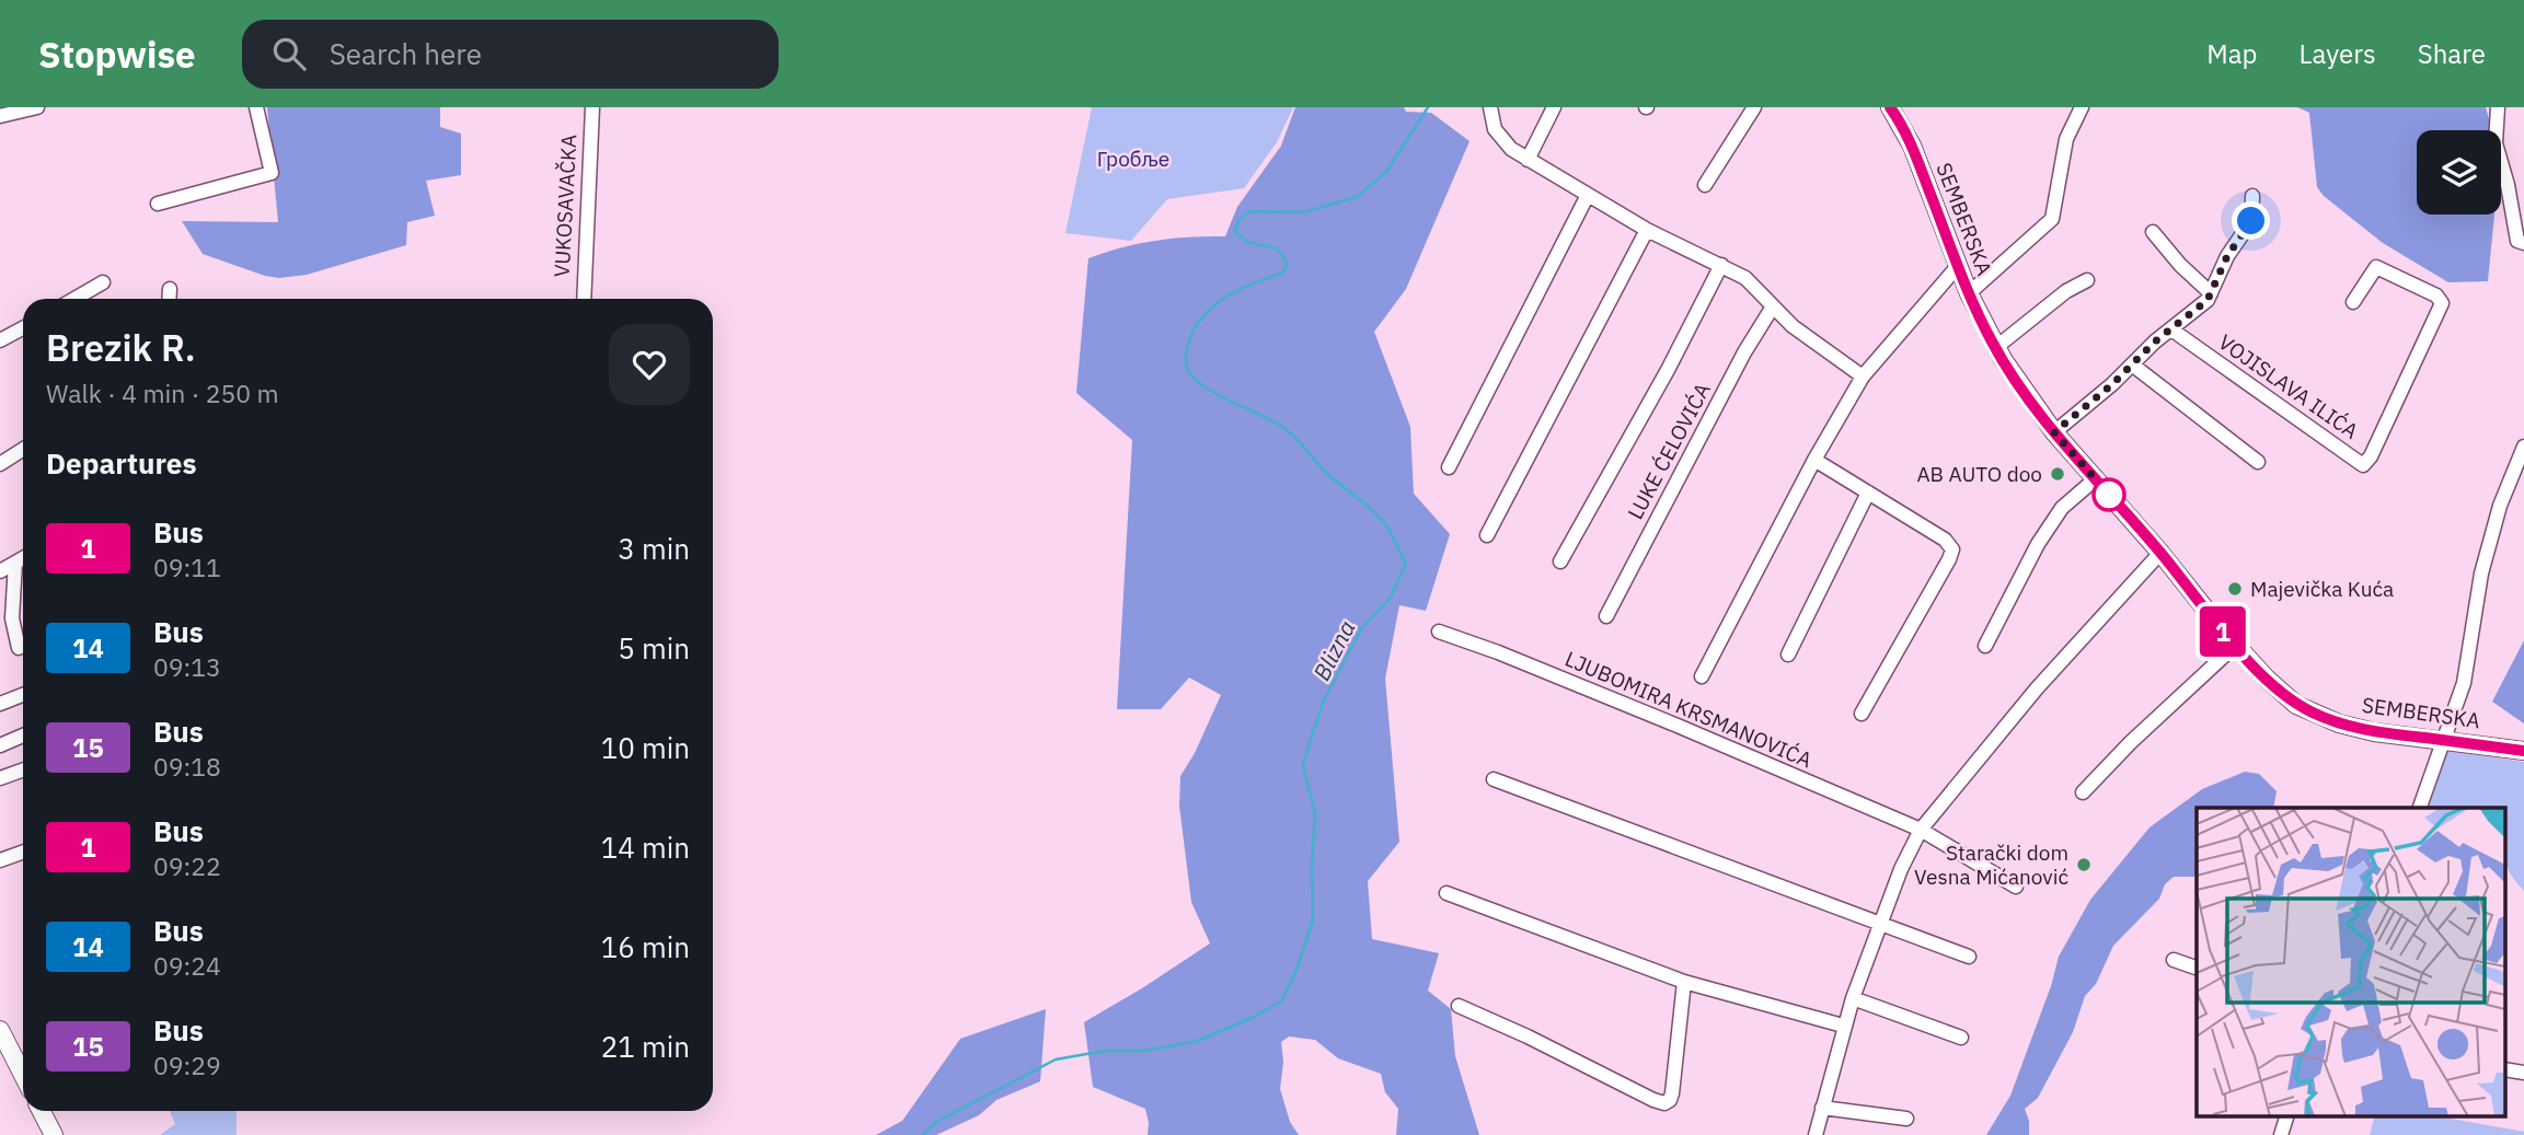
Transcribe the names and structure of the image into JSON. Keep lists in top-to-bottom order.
{
  "streets": {
    "main road": ["SEMBERSKA"],
    "street": [
      "VUKOSAVAČKA",
      "VOJISLAVA ILIĆA",
      "LUKE ĆELOVIĆA",
      "LJUBOMIRA KRSMANOVIĆA"
    ]
  },
  "water": ["Blizna"],
  "parks": ["Гробље"],
  "places": ["AB AUTO doo", "Majevička Kuća", "Starački dom Vesna Mićanović"],
  "lines": ["bus line 1"],
  "page": {
    "header": "Stopwise",
    "search": "Search here",
    "nav": ["Map", "Layers", "Share"],
    "on_map": "1",
    "heading": [
      ["Brezik R.", "Walk · 4 min · 250 m"],
      "Departures"
    ],
    "list": [
      {
        "mark": "1",
        "name": "Bus",
        "note": "09:11",
        "value": "3 min"
      },
      {
        "mark": "14",
        "name": "Bus",
        "note": "09:13",
        "value": "5 min"
      },
      {
        "mark": "15",
        "name": "Bus",
        "note": "09:18",
        "value": "10 min"
      },
      {
        "mark": "1",
        "name": "Bus",
        "note": "09:22",
        "value": "14 min"
      },
      {
        "mark": "14",
        "name": "Bus",
        "note": "09:24",
        "value": "16 min"
      },
      {
        "mark": "15",
        "name": "Bus",
        "note": "09:29",
        "value": "21 min"
      }
    ]
  }
}
